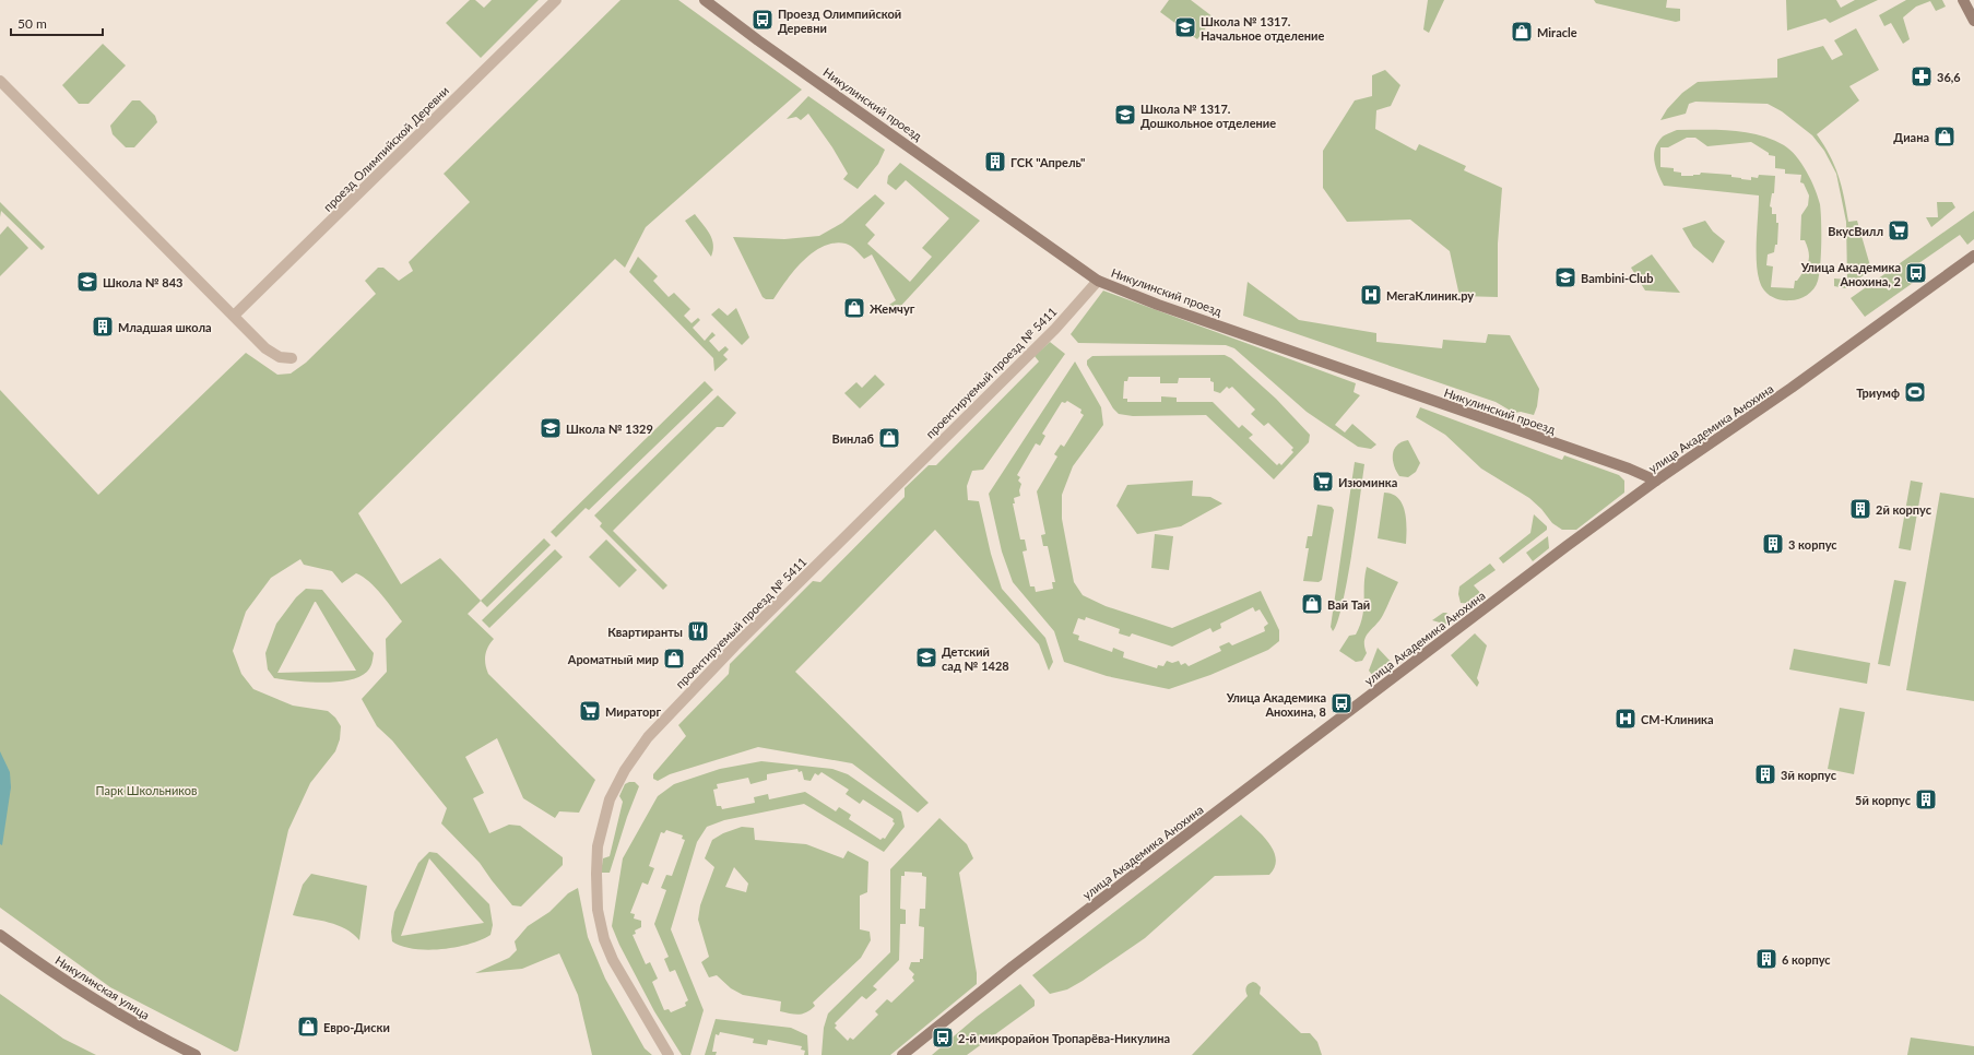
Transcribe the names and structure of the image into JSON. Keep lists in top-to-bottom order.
{
  "streets": {
    "street": [
      "Никулинский проезд",
      "проезд Олимпийской Деревни",
      "проектируемый проезд № 5411",
      "улица Академика Анохина",
      "Никулинская улица"
    ]
  },
  "crossings": [
    ["Никулинский проезд", "проектируемый проезд № 5411"],
    ["Никулинский проезд", "улица Академика Анохина"]
  ],
  "parks": ["Парк Школьников"],
  "places": {
    "bus stop": [
      "Проезд Олимпийской Деревни",
      "Улица Академика Анохина, 2",
      "Улица Академика Анохина, 8",
      "2-й микрорайон Тропарёва-Никулина"
    ],
    "school or university": [
      "Школа № 1317. Начальное отделение",
      "Школа № 1317. Дошкольное отделение",
      "Bambini-Club",
      "Школа № 843",
      "Школа № 1329",
      "Детский сад № 1428"
    ],
    "shop": [
      "Miracle",
      "Диана",
      "Жемчуг",
      "Винлаб",
      "Вай Тай",
      "Ароматный мир",
      "Евро-Диски"
    ],
    "pharmacy": ["36,6"],
    "building": [
      "ГСК \"Апрель\"",
      "Младшая школа",
      "2й корпус",
      "3 корпус",
      "3й корпус",
      "5й корпус",
      "6 корпус"
    ],
    "supermarket": ["ВкусВилл", "Изюминка", "Мираторг"],
    "hospital": ["МегаКлиник.ру", "СМ-Клиника"],
    "sports": ["Триумф"],
    "restaurant": ["Квартиранты"]
  },
  "scale_bar": "50 m"
}
